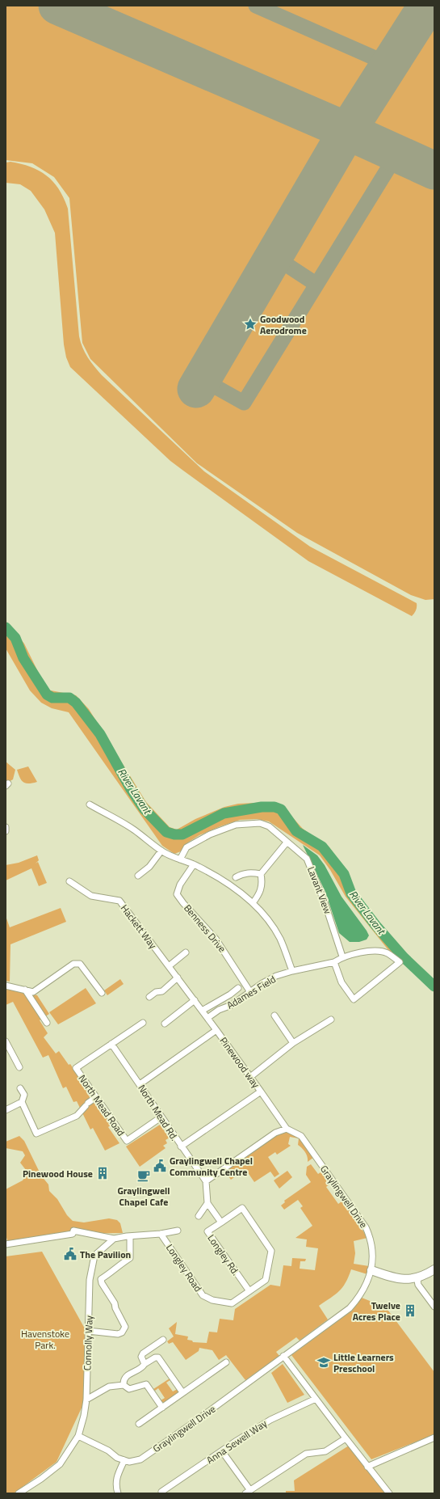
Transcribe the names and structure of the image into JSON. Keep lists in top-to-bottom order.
{
  "streets": {
    "street": [
      "Lavant View",
      "Hackett Way",
      "Benness Drive",
      "Adames Field",
      "Pinewood way",
      "North Mead Road",
      "North Mead Rd.",
      "Graylingwell Drive",
      "Longley Rd.",
      "Longley Road",
      "Connolly Way",
      "Anna Sewell Way"
    ]
  },
  "crossings": [
    ["Lavant View", "Adames Field"],
    ["Hackett Way", "Adames Field"],
    ["Hackett Way", "Pinewood way"],
    ["Benness Drive", "Adames Field"],
    ["Pinewood way", "North Mead Rd."],
    ["Pinewood way", "Graylingwell Drive"],
    ["North Mead Road", "North Mead Rd."],
    ["Longley Rd.", "Longley Road"]
  ],
  "water": ["River Lavant"],
  "parks": ["Havenstoke Park."],
  "places": {
    "place": ["Goodwood Aerodrome"],
    "public building": ["Graylingwell Chapel Community Centre", "The Pavilion"],
    "building": ["Pinewood House", "Twelve Acres Place"],
    "cafe": ["Graylingwell Chapel Cafe"],
    "school or university": ["Little Learners Preschool"]
  }
}
